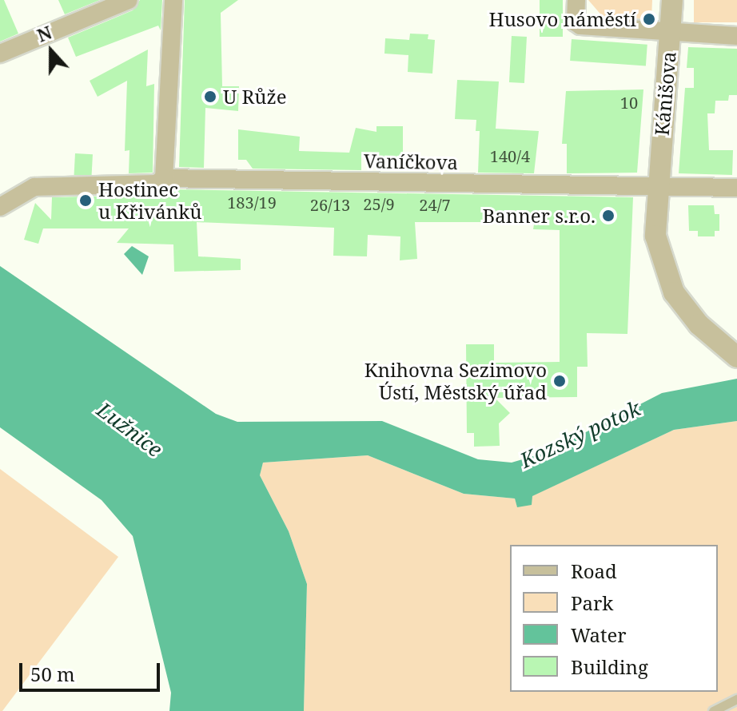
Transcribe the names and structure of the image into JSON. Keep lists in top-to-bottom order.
{
  "streets": {
    "street": ["Kánišova", "Vaníčkova"]
  },
  "crossings": [
    ["Kánišova", "Vaníčkova"]
  ],
  "water": ["Lužnice", "Kozský potok"],
  "places": [
    "Husovo náměstí",
    "U Růže",
    "Hostinec u Křivánků",
    "Banner s.r.o.",
    "Knihovna Sezimovo Ústí, Městský úřad"
  ],
  "house_numbers": [
    "10",
    "140/4",
    "183/19",
    "25/9",
    "26/13",
    "24/7"
  ],
  "legend": [
    "Road",
    "Park",
    "Water",
    "Building"
  ],
  "scale_bar": "50 m",
  "north": "top"
}
